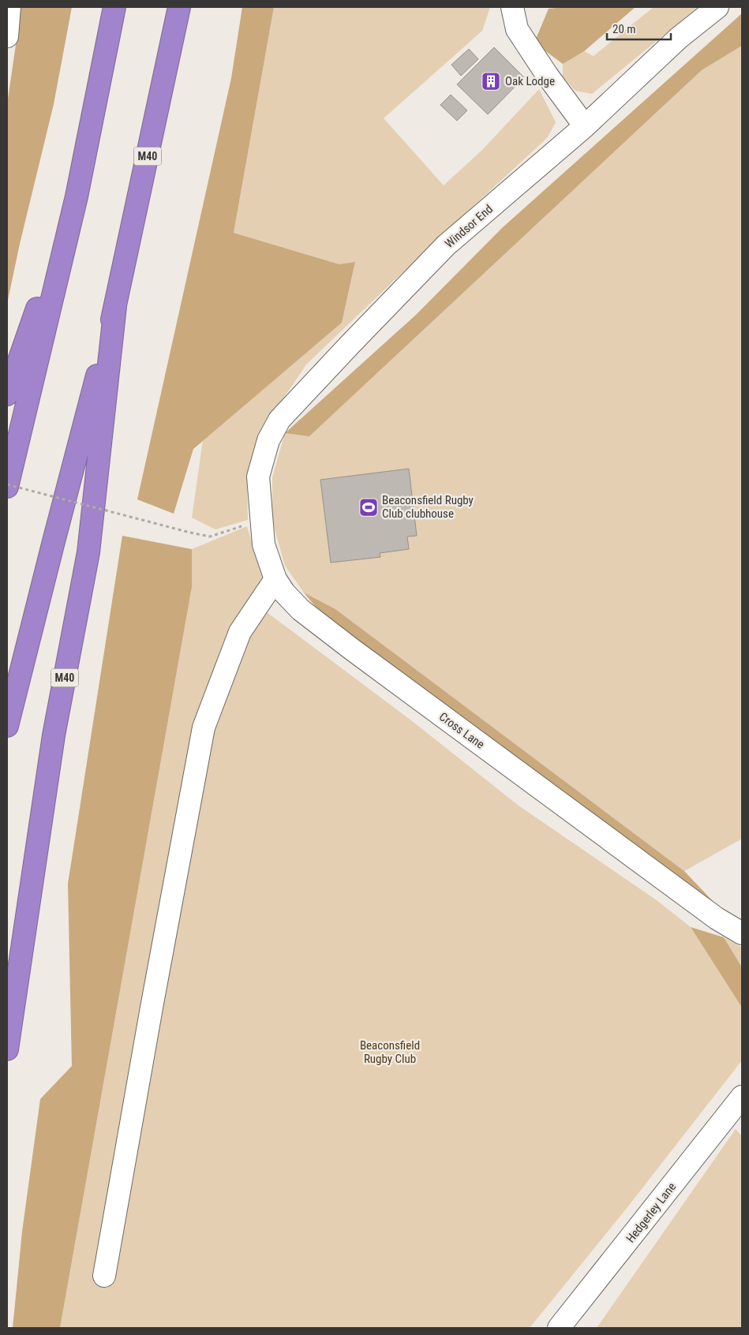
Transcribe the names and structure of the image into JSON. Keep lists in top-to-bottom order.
{
  "streets": {
    "highway": ["M40"],
    "street": ["Windsor End", "Cross Lane", "Hedgerley Lane"]
  },
  "crossings": [
    ["Windsor End", "Cross Lane"]
  ],
  "parks": ["Beaconsfield Rugby Club"],
  "places": {
    "building": ["Oak Lodge"],
    "sports": ["Beaconsfield Rugby Club clubhouse"]
  },
  "scale_bar": "20 m"
}
